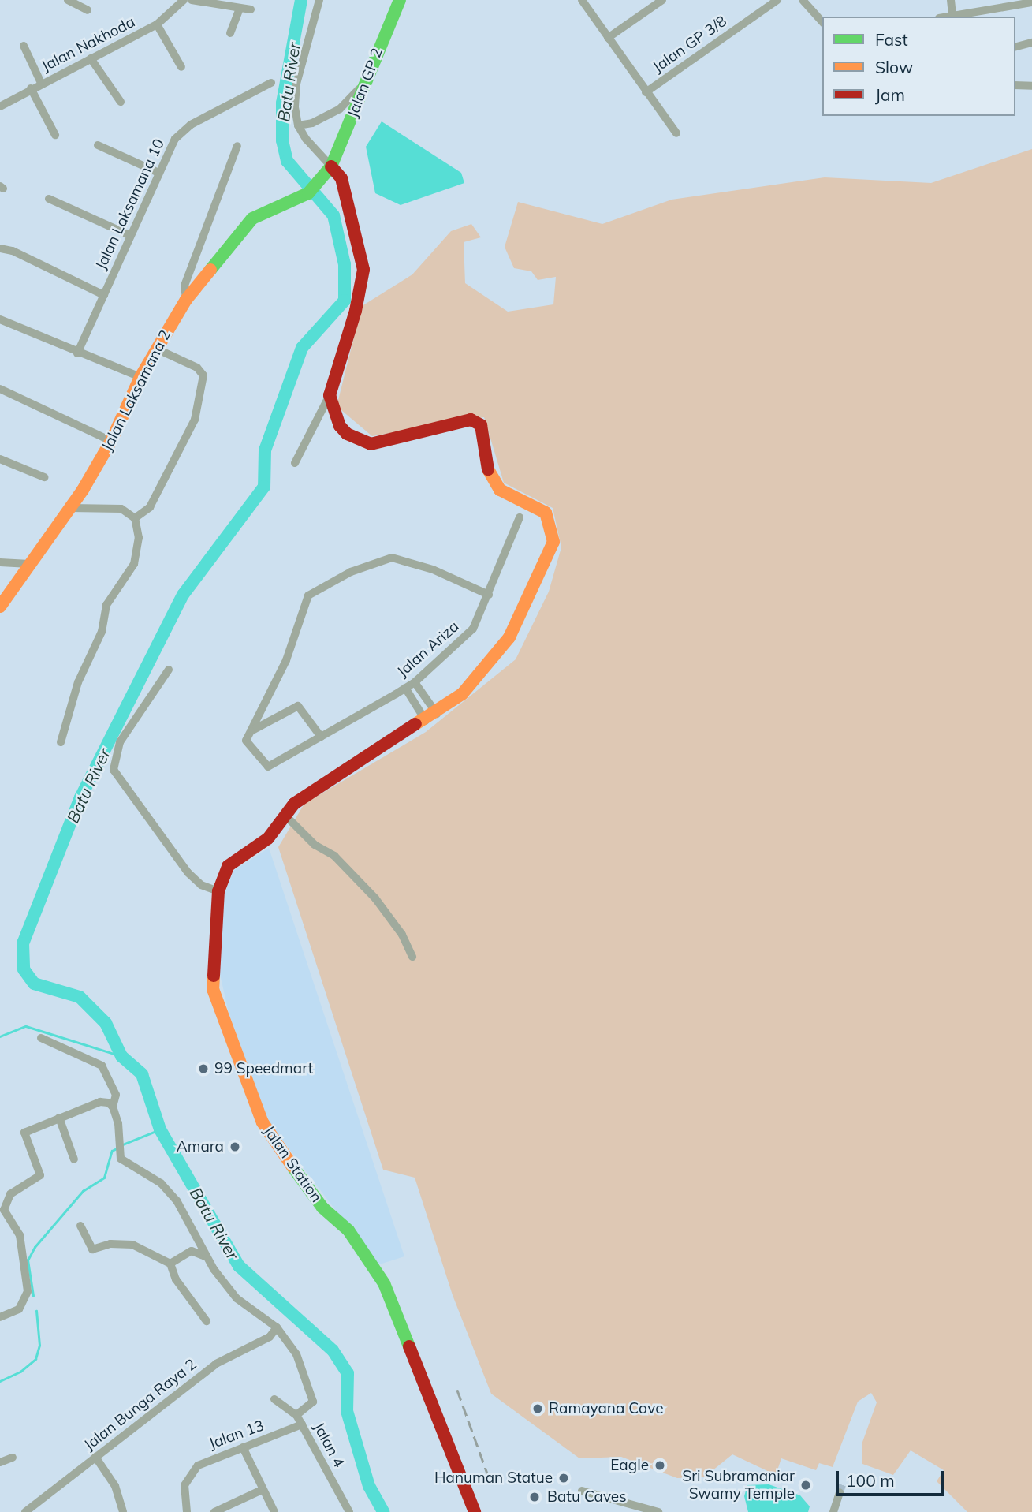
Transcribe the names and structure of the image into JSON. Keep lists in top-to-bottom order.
{
  "streets": {
    "street": [
      "Jalan Nakhoda",
      "Jalan GP 3/8",
      "Jalan GP 2",
      "Jalan Laksamana 10",
      "Jalan Laksamana 2",
      "Jalan Ariza",
      "Jalan Station",
      "Jalan Bunga Raya 2",
      "Jalan 13",
      "Jalan 4"
    ]
  },
  "crossings": [
    ["Jalan GP 2", "Jalan Laksamana 2"],
    ["Jalan 13", "Jalan 4"]
  ],
  "water": ["Batu River"],
  "places": [
    "99 Speedmart",
    "Amara",
    "Ramayana Cave",
    "Eagle",
    "Hanuman Statue",
    "Sri Subramaniar Swamy Temple",
    "Batu Caves"
  ],
  "legend": ["Fast", "Slow", "Jam"],
  "scale_bar": "100 m"
}
